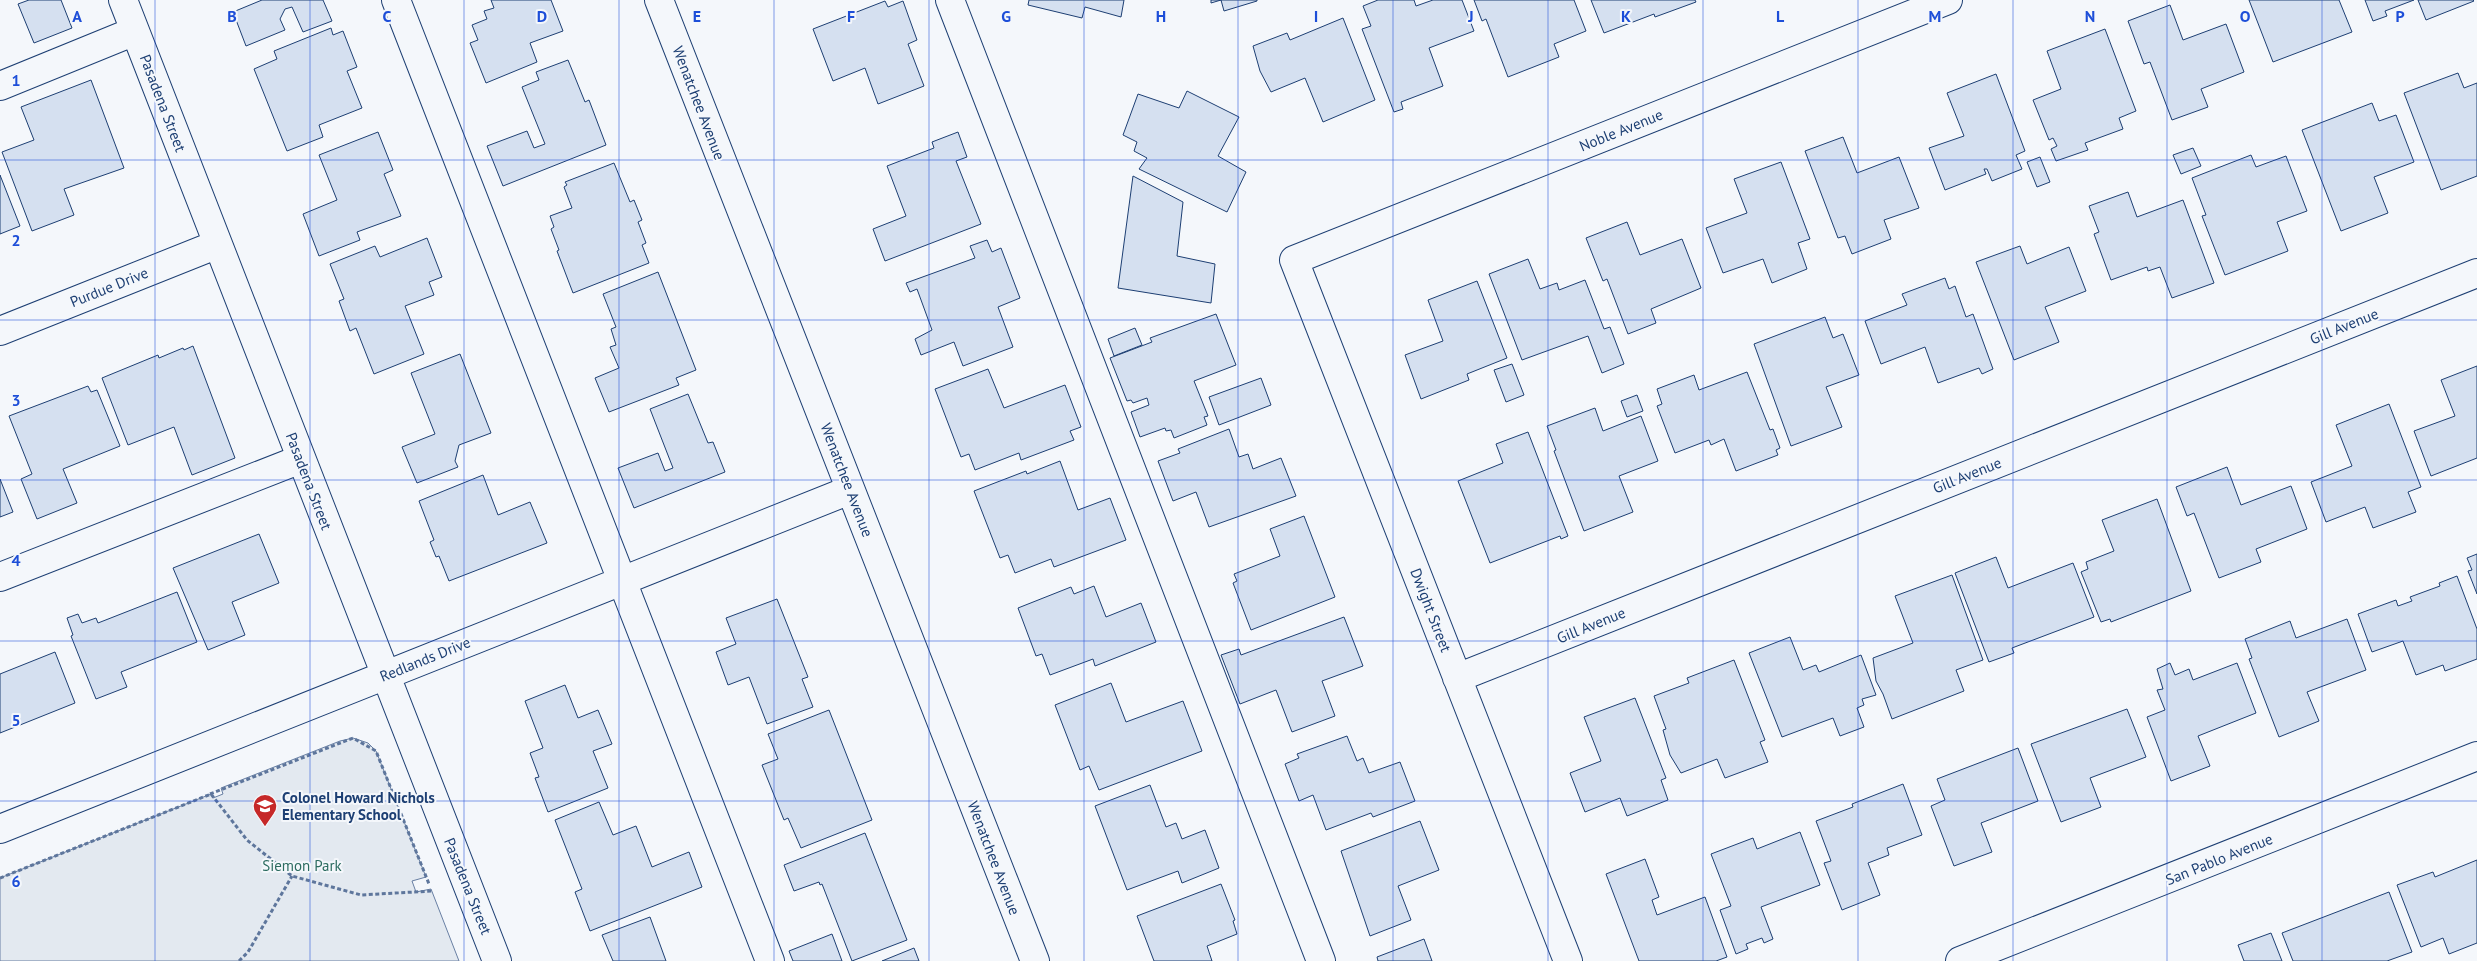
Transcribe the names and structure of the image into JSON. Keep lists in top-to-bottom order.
{
  "streets": {
    "street": [
      "Pasadena Street",
      "Wenatchee Avenue",
      "Noble Avenue",
      "Purdue Drive",
      "Gill Avenue",
      "Dwight Street",
      "Redlands Drive",
      "San Pablo Avenue"
    ]
  },
  "crossings": [
    ["Pasadena Street", "Purdue Drive"],
    ["Pasadena Street", "Redlands Drive"],
    ["Wenatchee Avenue", "Redlands Drive"],
    ["Noble Avenue", "Dwight Street"],
    ["Gill Avenue", "Dwight Street"]
  ],
  "parks": ["Siemon Park"],
  "places": {
    "school or university": ["Colonel Howard Nichols Elementary School"]
  },
  "grid": {
    "columns": [
      "A",
      "B",
      "C",
      "D",
      "E",
      "F",
      "G",
      "H",
      "I",
      "J",
      "K",
      "L",
      "M",
      "N",
      "O",
      "P"
    ],
    "rows": [
      "1",
      "2",
      "3",
      "4",
      "5",
      "6"
    ]
  }
}
